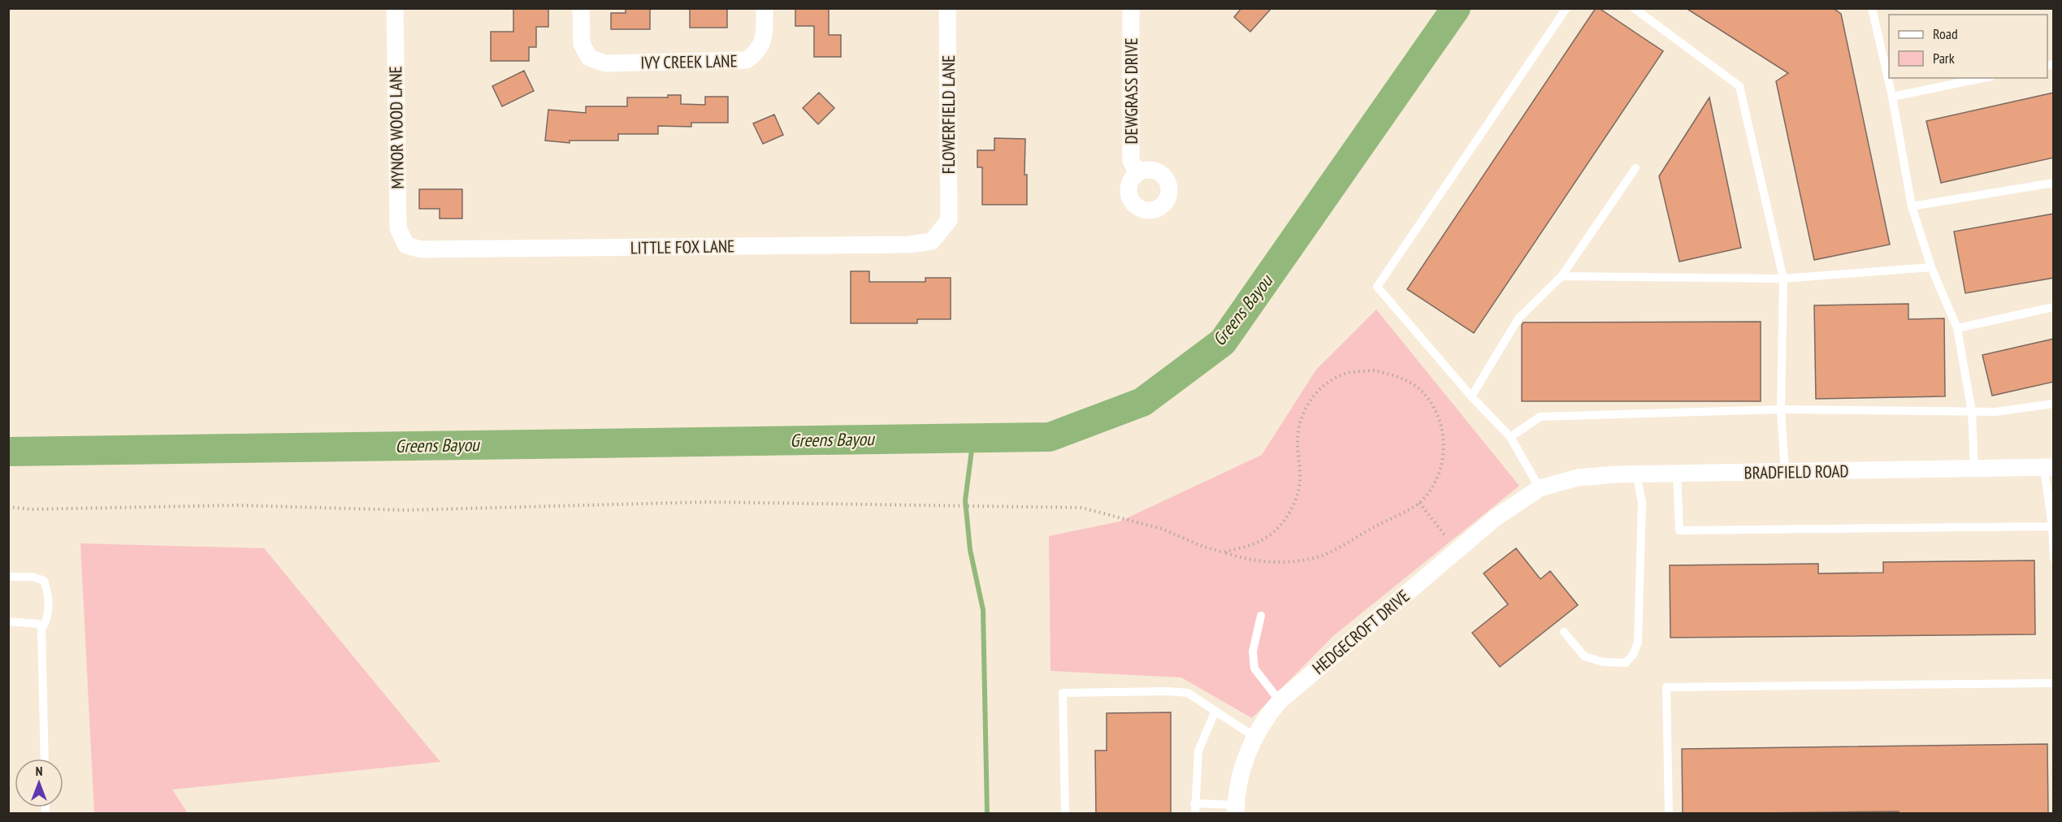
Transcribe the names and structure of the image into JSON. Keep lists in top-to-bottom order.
{
  "streets": {
    "street": [
      "IVY CREEK LANE",
      "DEWGRASS DRIVE",
      "FLOWERFIELD LANE",
      "MYNOR WOOD LANE",
      "LITTLE FOX LANE",
      "BRADFIELD ROAD",
      "HEDGECROFT DRIVE"
    ]
  },
  "crossings": [
    ["FLOWERFIELD LANE", "LITTLE FOX LANE"],
    ["MYNOR WOOD LANE", "LITTLE FOX LANE"],
    ["BRADFIELD ROAD", "HEDGECROFT DRIVE"]
  ],
  "water": ["Greens Bayou"],
  "legend": ["Road", "Park"],
  "north": "top"
}
